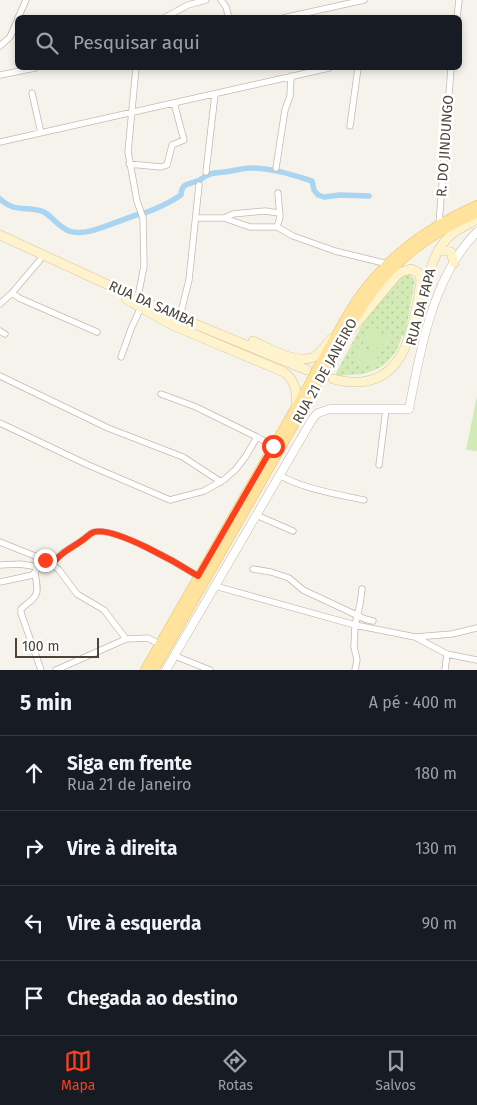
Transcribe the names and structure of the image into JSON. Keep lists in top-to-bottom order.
{
  "streets": {
    "main road": ["RUA DA SAMBA", "RUA DA FAPA", "RUA 21 DE JANEIRO"],
    "street": ["R. DO JINDUNGO"]
  },
  "crossings": [
    ["RUA DA FAPA", "RUA 21 DE JANEIRO"]
  ],
  "scale_bar": "100 m",
  "page": {
    "search": "Pesquisar aqui",
    "scale": "100 m",
    "heading": ["5 min", "A pé · 400 m"],
    "list": [
      ["Siga em frente", "Rua 21 de Janeiro", "180 m"],
      ["Vire à direita", "130 m"],
      ["Vire à esquerda", "90 m"],
      "Chegada ao destino"
    ],
    "nav": ["Mapa", "Rotas", "Salvos"]
  }
}
